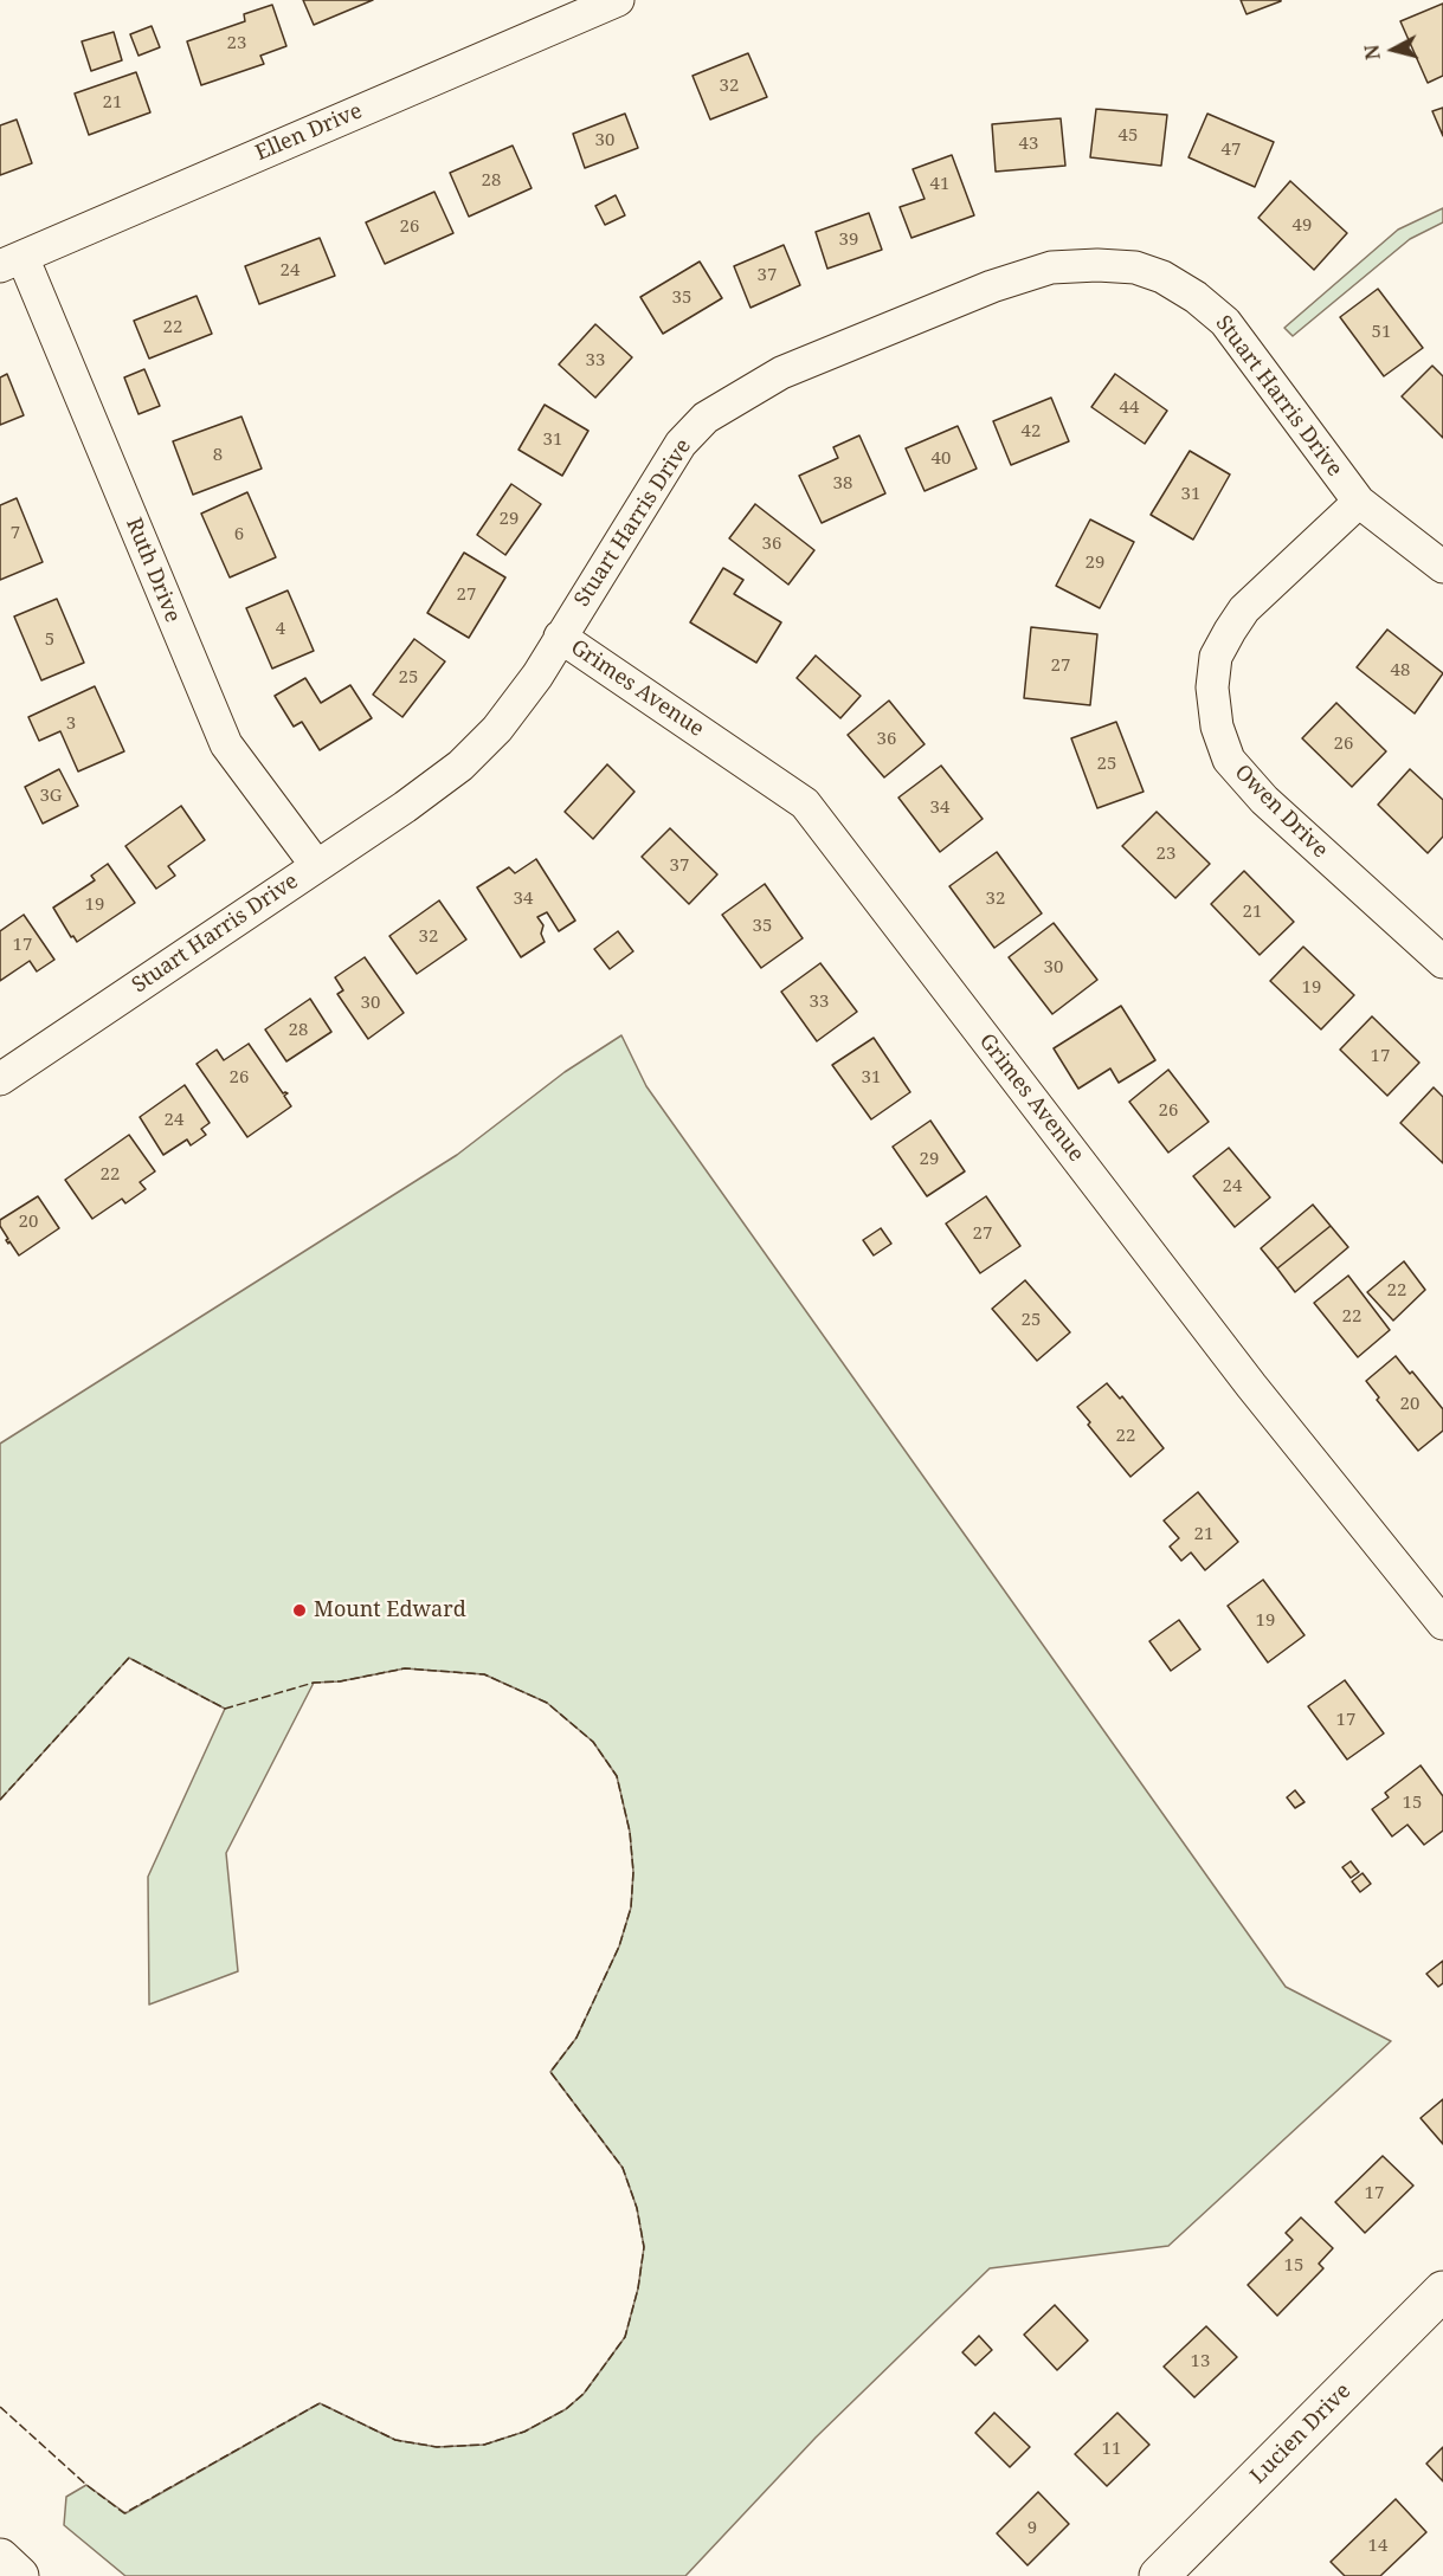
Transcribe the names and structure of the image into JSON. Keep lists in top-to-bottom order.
{
  "streets": {
    "street": [
      "Ellen Drive",
      "Stuart Harris Drive",
      "Ruth Drive",
      "Grimes Avenue",
      "Owen Drive",
      "Lucien Drive"
    ]
  },
  "crossings": [
    ["Ellen Drive", "Ruth Drive"],
    ["Stuart Harris Drive", "Ruth Drive"],
    ["Stuart Harris Drive", "Grimes Avenue"],
    ["Stuart Harris Drive", "Owen Drive"]
  ],
  "places": ["Mount Edward"],
  "house_numbers": [
    "23",
    "32",
    "21",
    "45",
    "30",
    "43",
    "47",
    "28",
    "41",
    "49",
    "26",
    "39",
    "24",
    "37",
    "35",
    "22",
    "51",
    "33",
    "44",
    "42",
    "31",
    "8",
    "40",
    "38",
    "31",
    "29",
    "7",
    "6",
    "36",
    "29",
    "27",
    "4",
    "5",
    "27",
    "48",
    "25",
    "3",
    "36",
    "26",
    "25",
    "3G",
    "34",
    "23",
    "37",
    "34",
    "32",
    "19",
    "21",
    "35",
    "32",
    "17",
    "30",
    "19",
    "33",
    "30",
    "28",
    "17",
    "26",
    "31",
    "26",
    "24",
    "29",
    "22",
    "24",
    "20",
    "27",
    "22",
    "22",
    "25",
    "20",
    "22",
    "21",
    "19",
    "17",
    "15",
    "17",
    "15",
    "13",
    "11",
    "9",
    "14"
  ],
  "north": "left"
}
